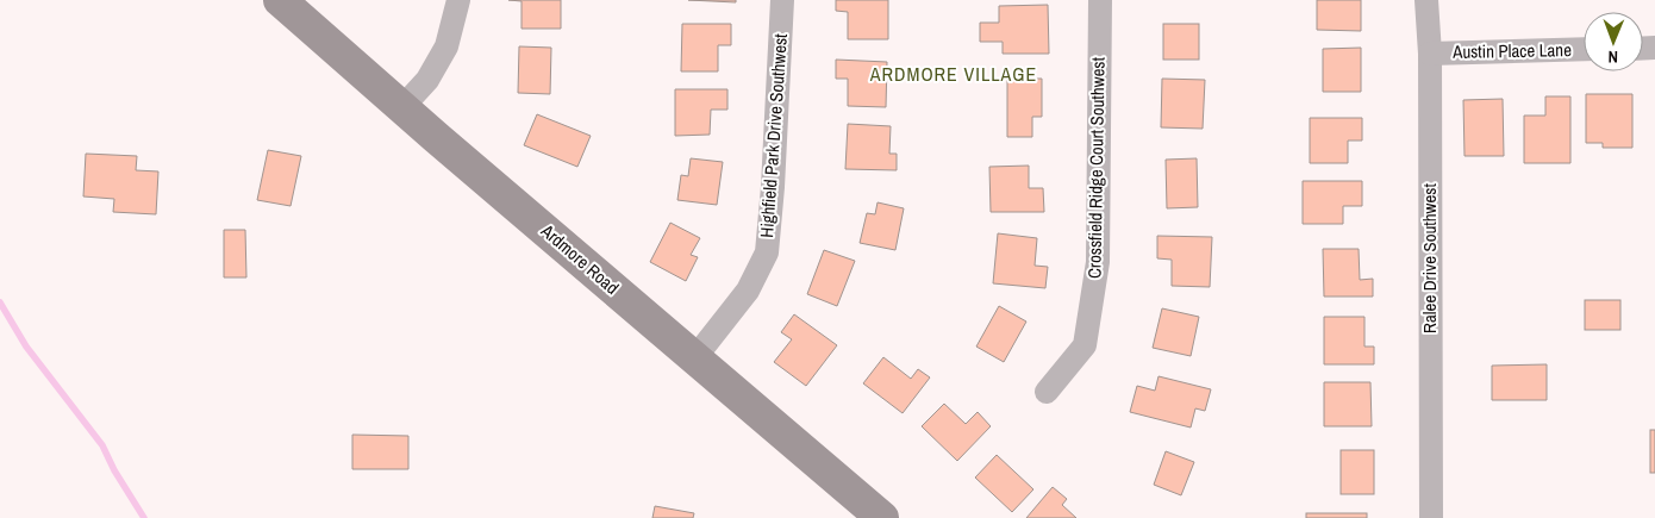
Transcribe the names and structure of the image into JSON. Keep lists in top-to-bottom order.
{
  "streets": {
    "street": [
      "Austin Place Lane",
      "Highfield Park Drive Southwest",
      "Crossfield Ridge Court Southwest",
      "Ralee Drive Southwest",
      "Ardmore Road"
    ]
  },
  "crossings": [
    ["Austin Place Lane", "Ralee Drive Southwest"],
    ["Highfield Park Drive Southwest", "Ardmore Road"]
  ],
  "districts": ["ARDMORE VILLAGE"],
  "north": "bottom"
}
